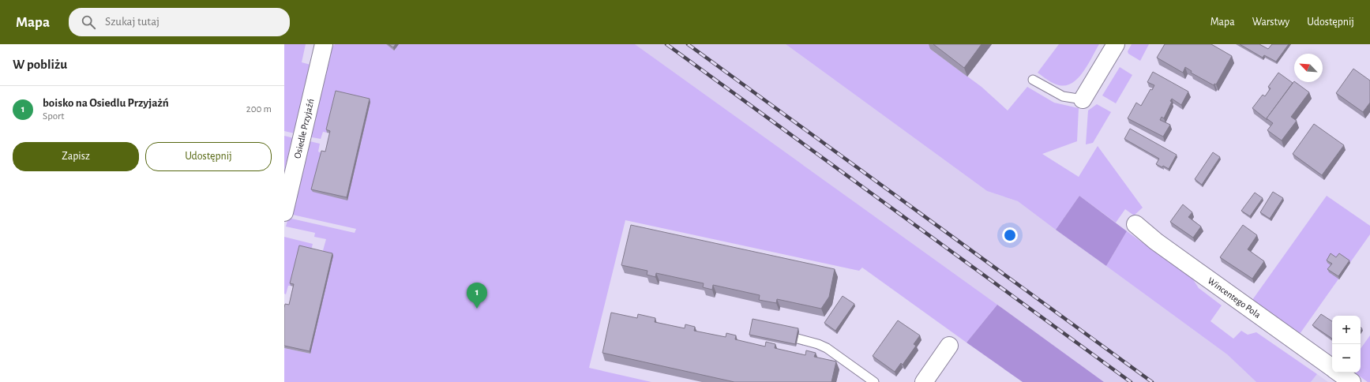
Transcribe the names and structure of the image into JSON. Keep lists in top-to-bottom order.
{
  "streets": {
    "street": ["Osiedle Przyjaźń", "Wincentego Pola"]
  },
  "north": "top left",
  "page": {
    "header": "Mapa",
    "search": "Szukaj tutaj",
    "nav": ["Mapa", "Warstwy", "Udostępnij"],
    "heading": "W pobliżu",
    "list": [
      {
        "mark": "1",
        "name": "boisko na Osiedlu Przyjażń",
        "note": "Sport",
        "value": "200 m"
      }
    ],
    "buttons": ["Zapisz", "Udostępnij"],
    "pins": "1",
    "map_buttons": ["+", "−"]
  }
}
